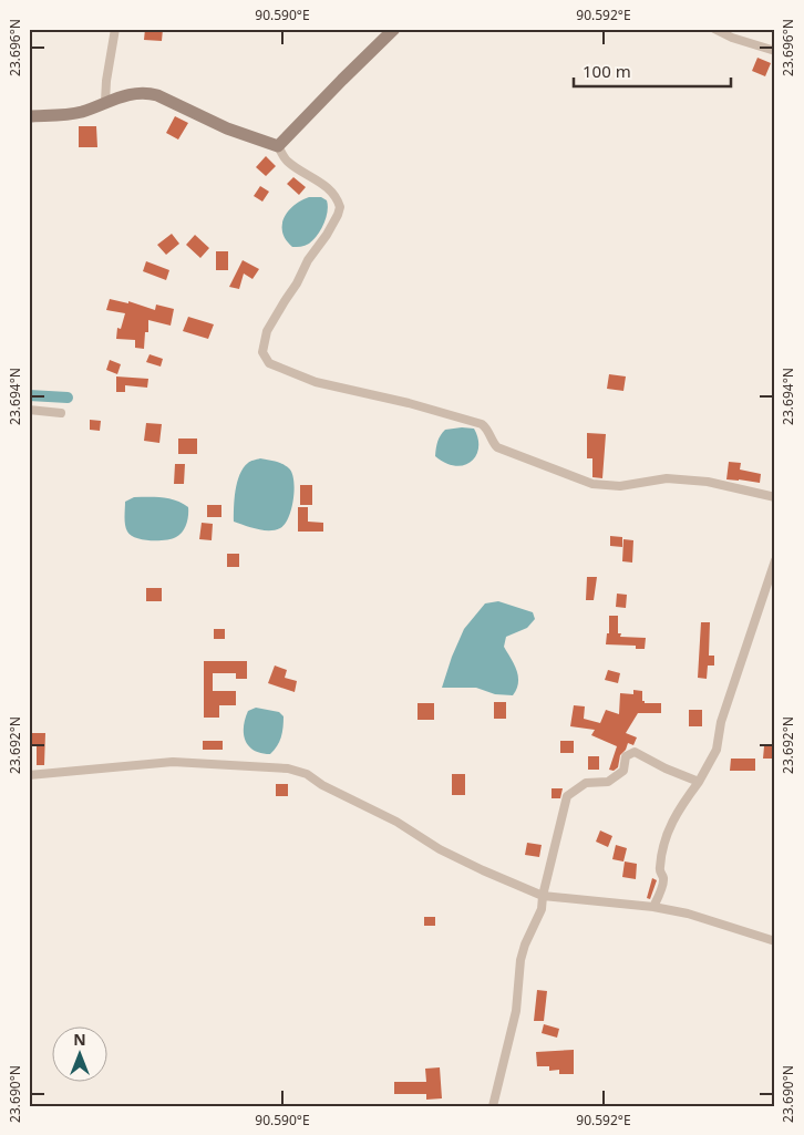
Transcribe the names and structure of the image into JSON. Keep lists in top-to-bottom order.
{
  "scale_bar": "100 m",
  "north": "top",
  "coordinates": [
    "90.590°E",
    "90.592°E",
    "23.696°N",
    "23.694°N",
    "23.692°N",
    "23.690°N"
  ]
}
